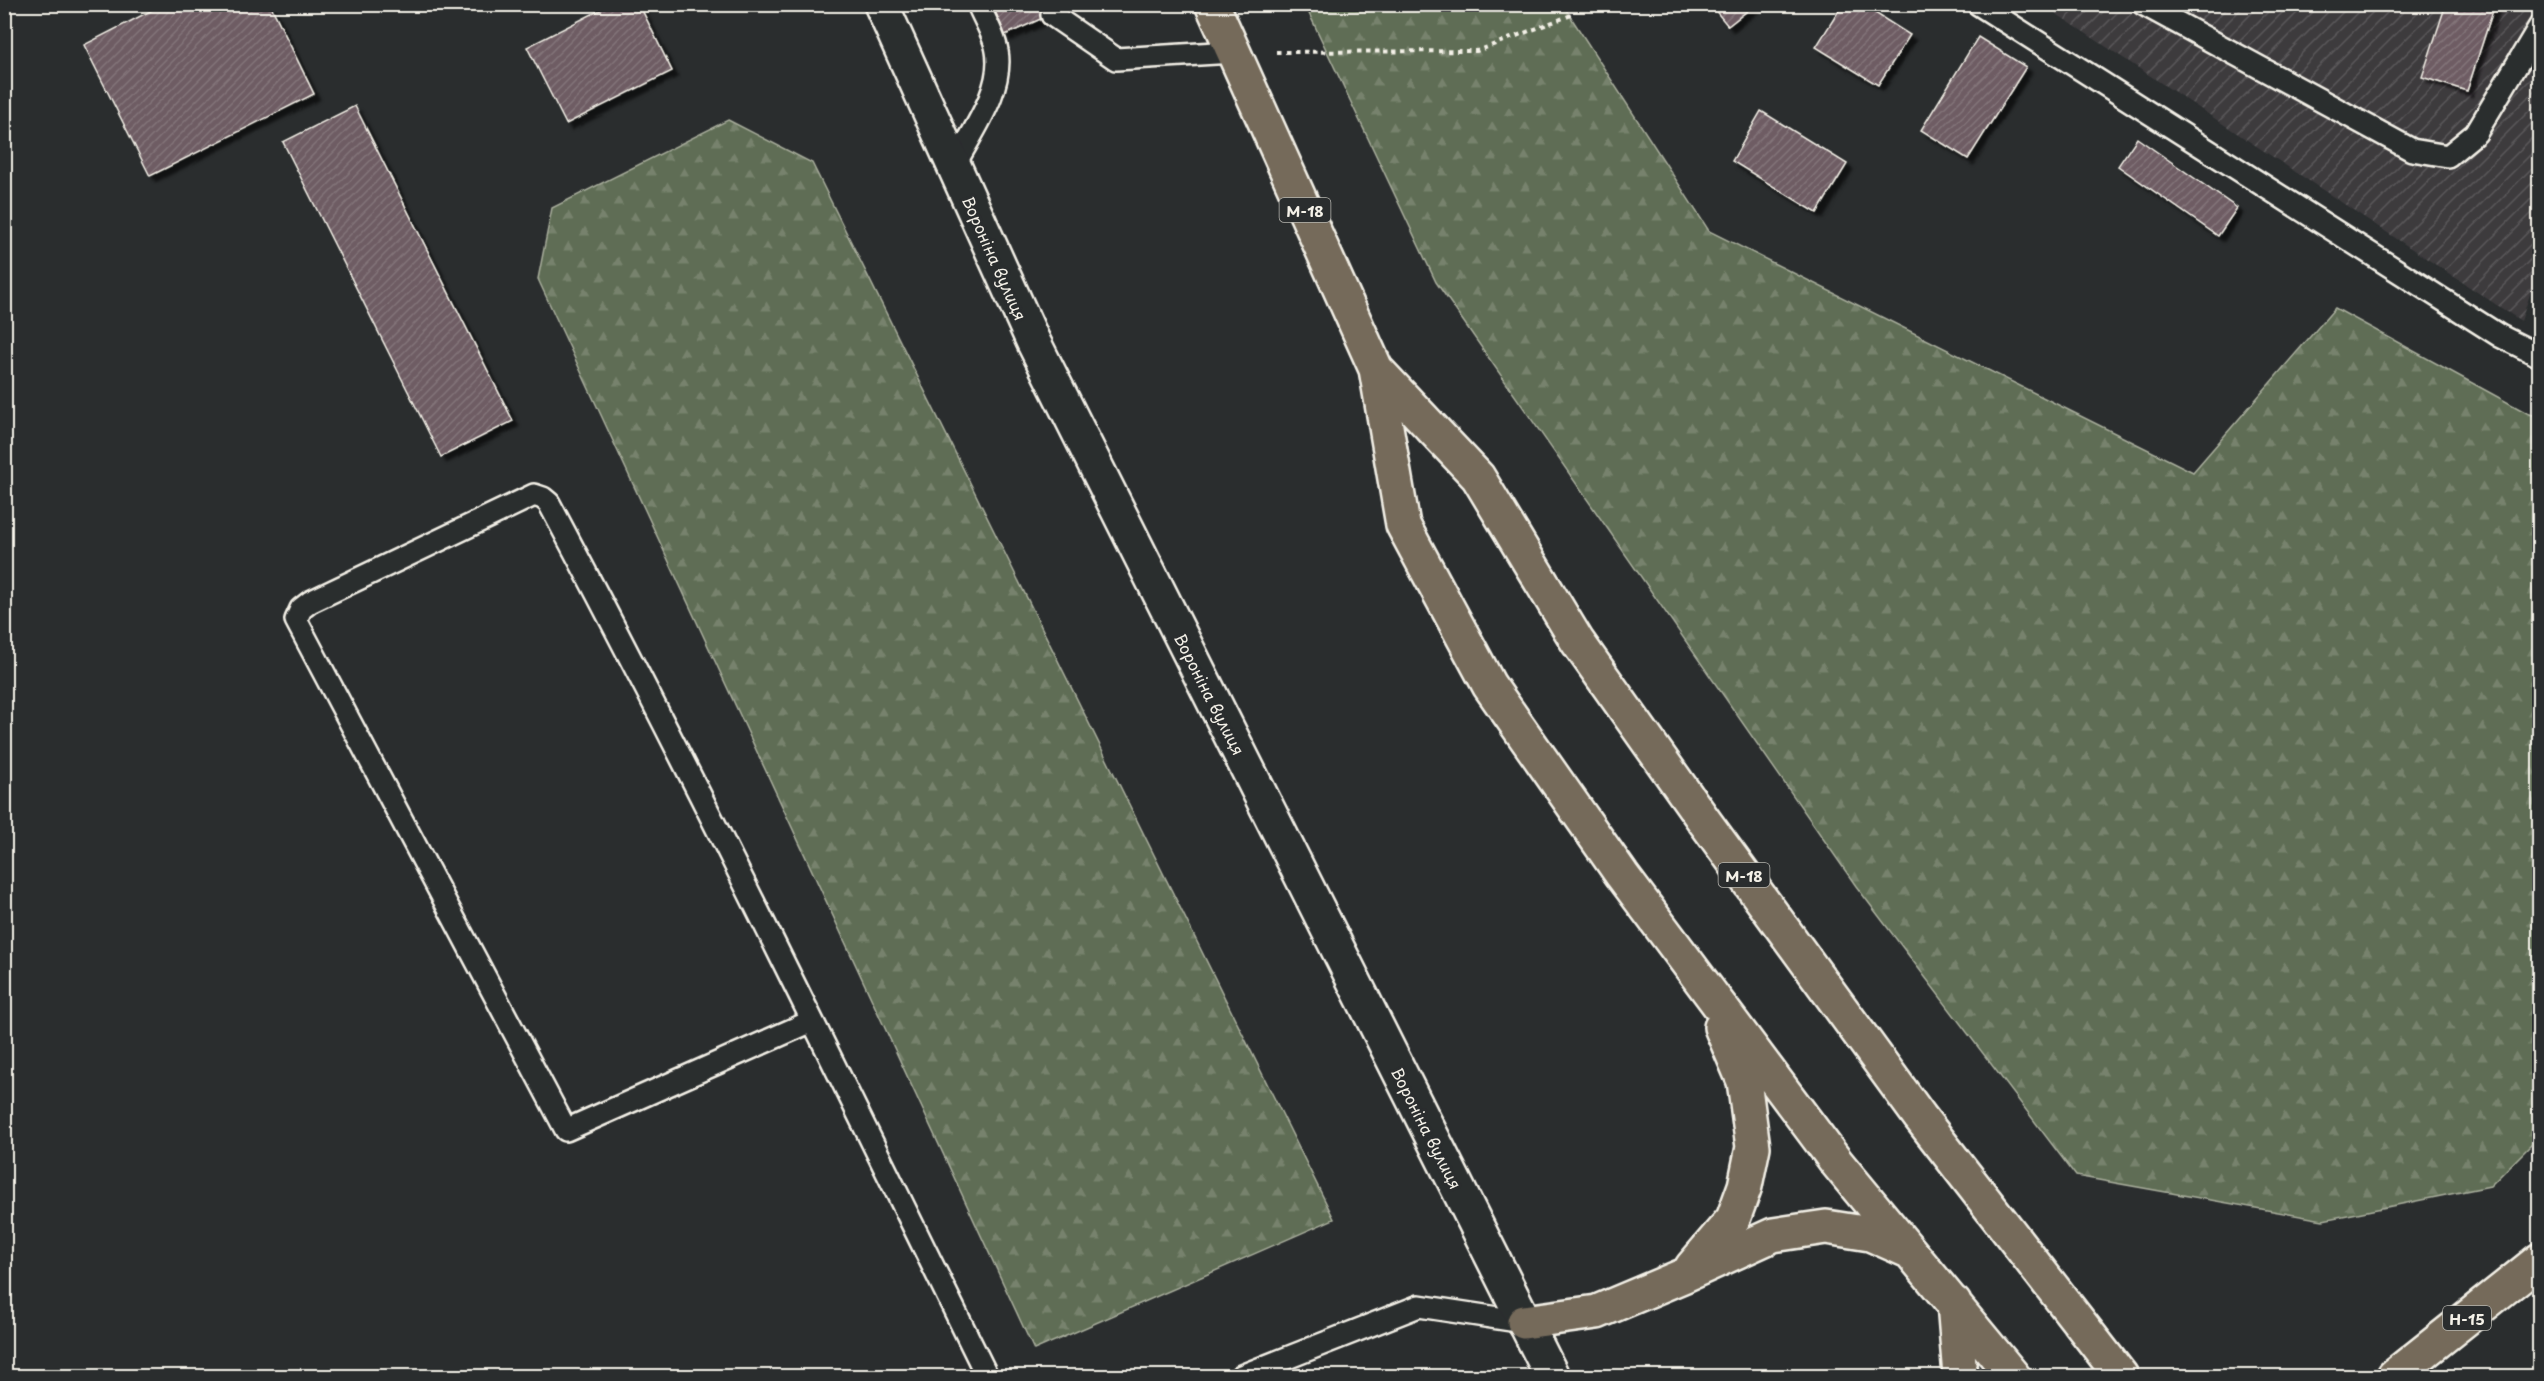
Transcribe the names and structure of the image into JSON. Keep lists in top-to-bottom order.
{
  "streets": {
    "main road": ["М-18", "Н-15"],
    "street": ["Вороніна вулиця"]
  }
}
